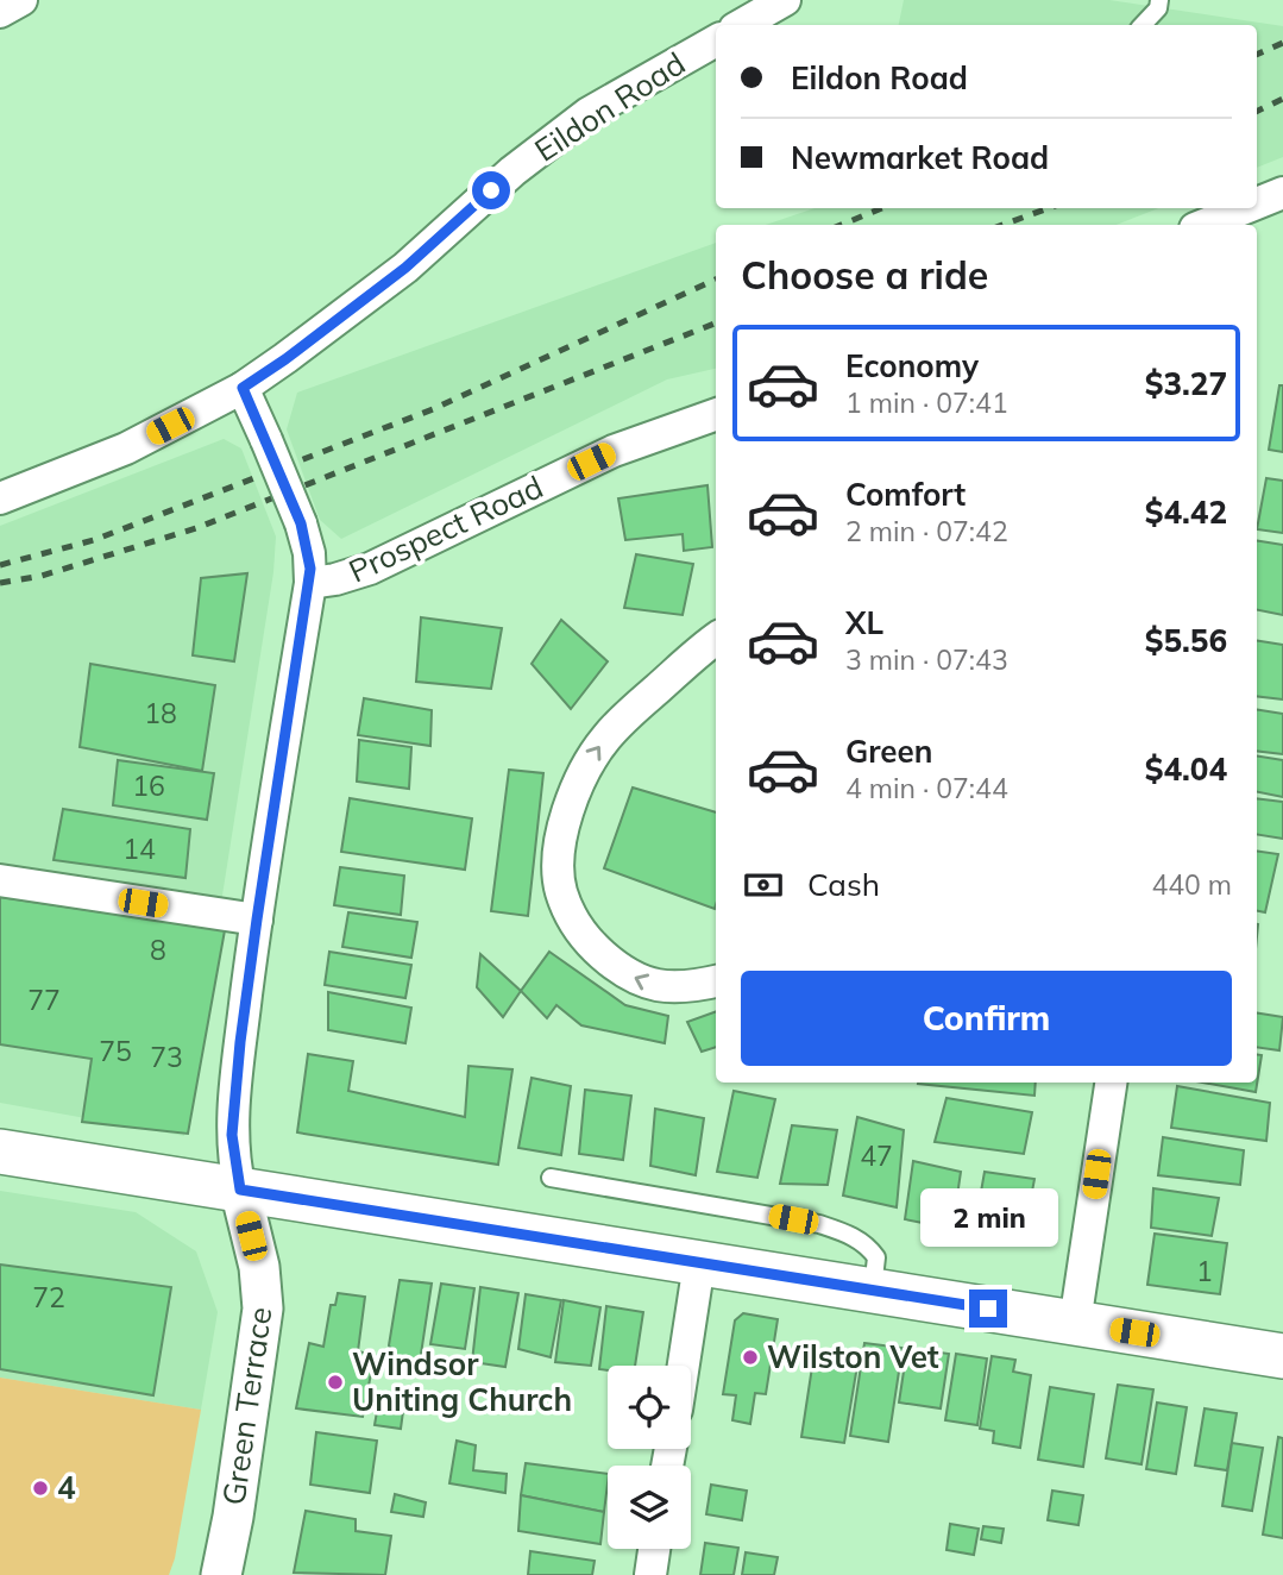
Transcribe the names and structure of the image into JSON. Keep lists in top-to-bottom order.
{
  "streets": {
    "street": ["Eildon Road", "Prospect Road", "Green Terrace"]
  },
  "places": ["Wilston Vet", "Windsor Uniting Church", "4"],
  "house_numbers": [
    "18",
    "16",
    "14",
    "8",
    "77",
    "75",
    "73",
    "47",
    "1",
    "72"
  ],
  "page": {
    "banner": ["Eildon Road", "Newmarket Road"],
    "heading": "Choose a ride",
    "list": [
      {
        "name": "Economy",
        "note": "1 min · 07:41",
        "value": "$3.27"
      },
      {
        "name": "Comfort",
        "note": "2 min · 07:42",
        "value": "$4.42"
      },
      {
        "name": "XL",
        "note": "3 min · 07:43",
        "value": "$5.56"
      },
      {
        "name": "Green",
        "note": "4 min · 07:44",
        "value": "$4.04"
      }
    ],
    "pay": ["Cash", "440 m"],
    "buttons": "Confirm",
    "bubble": "2 min"
  }
}
